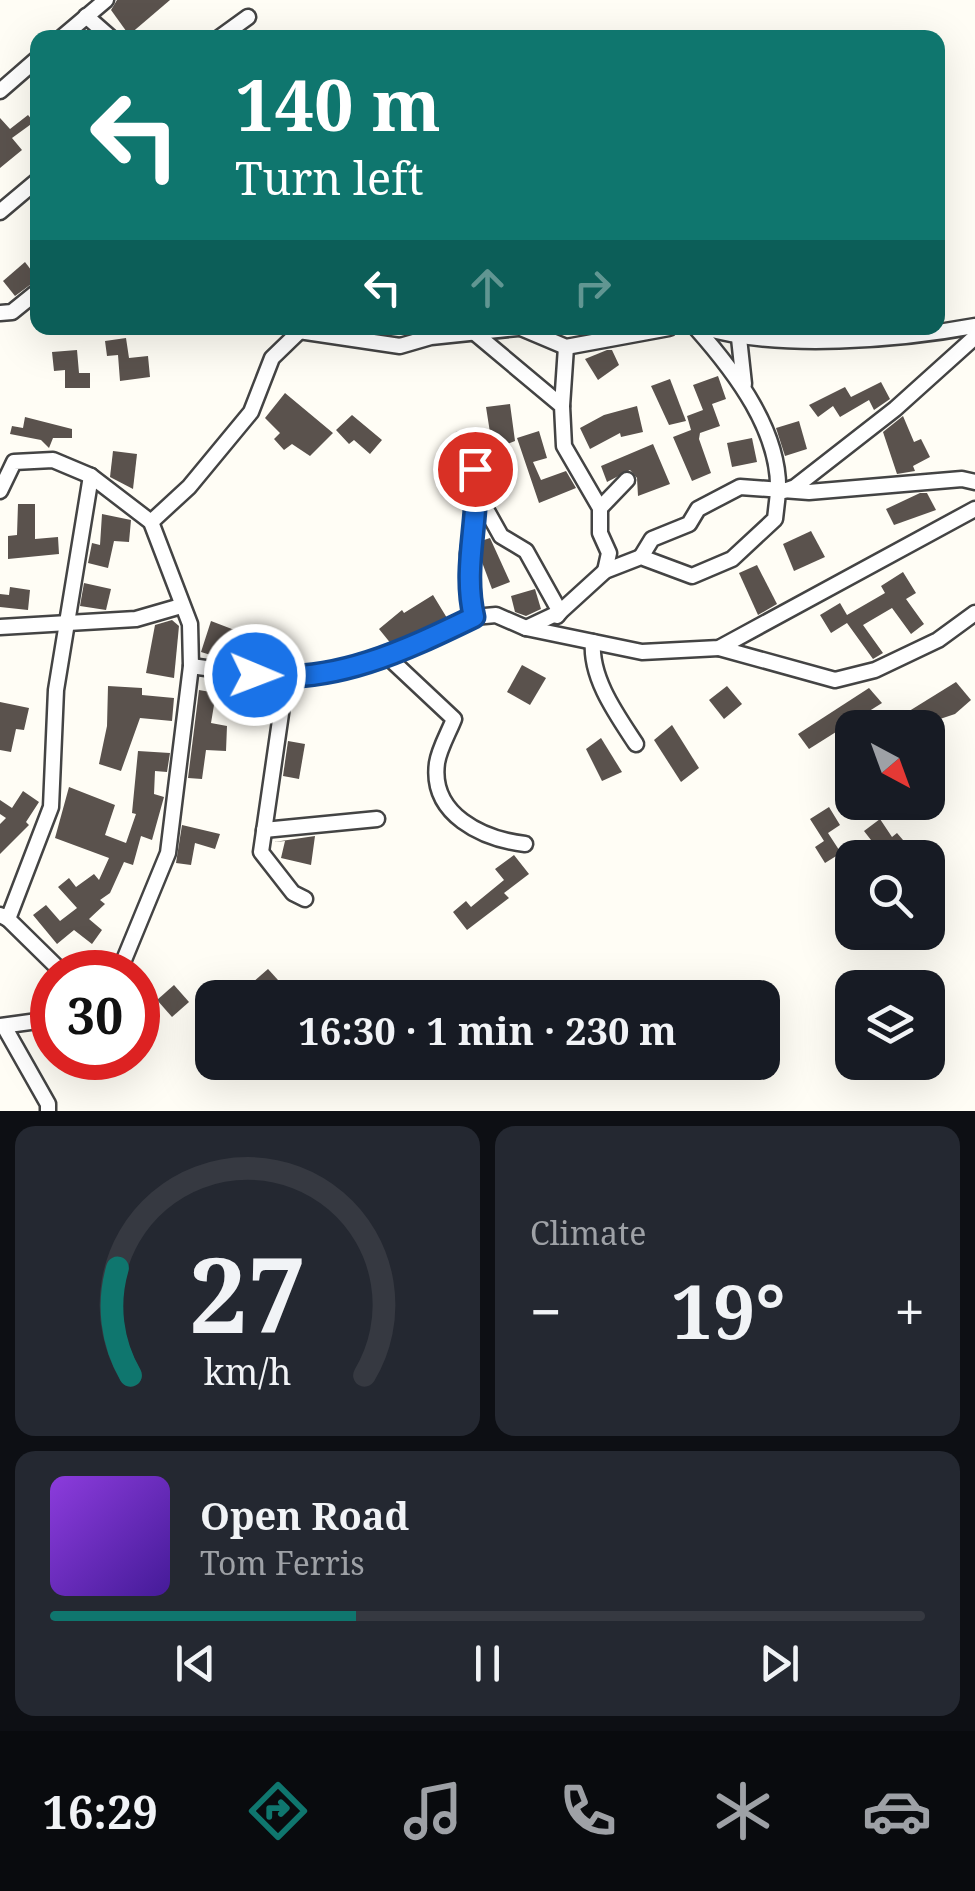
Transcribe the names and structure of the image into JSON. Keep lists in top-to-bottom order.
{
  "north": "bottom right",
  "page": {
    "turn": ["140 m", "Turn left"],
    "limit": "30",
    "trip": "16:30 · 1 min · 230 m",
    "tile": "Climate",
    "heat": ["−", "19°", "+"],
    "song": ["Open Road", "Tom Ferris"],
    "tabs": "16:29",
    "gauge": ["27", "km/h"]
  }
}
